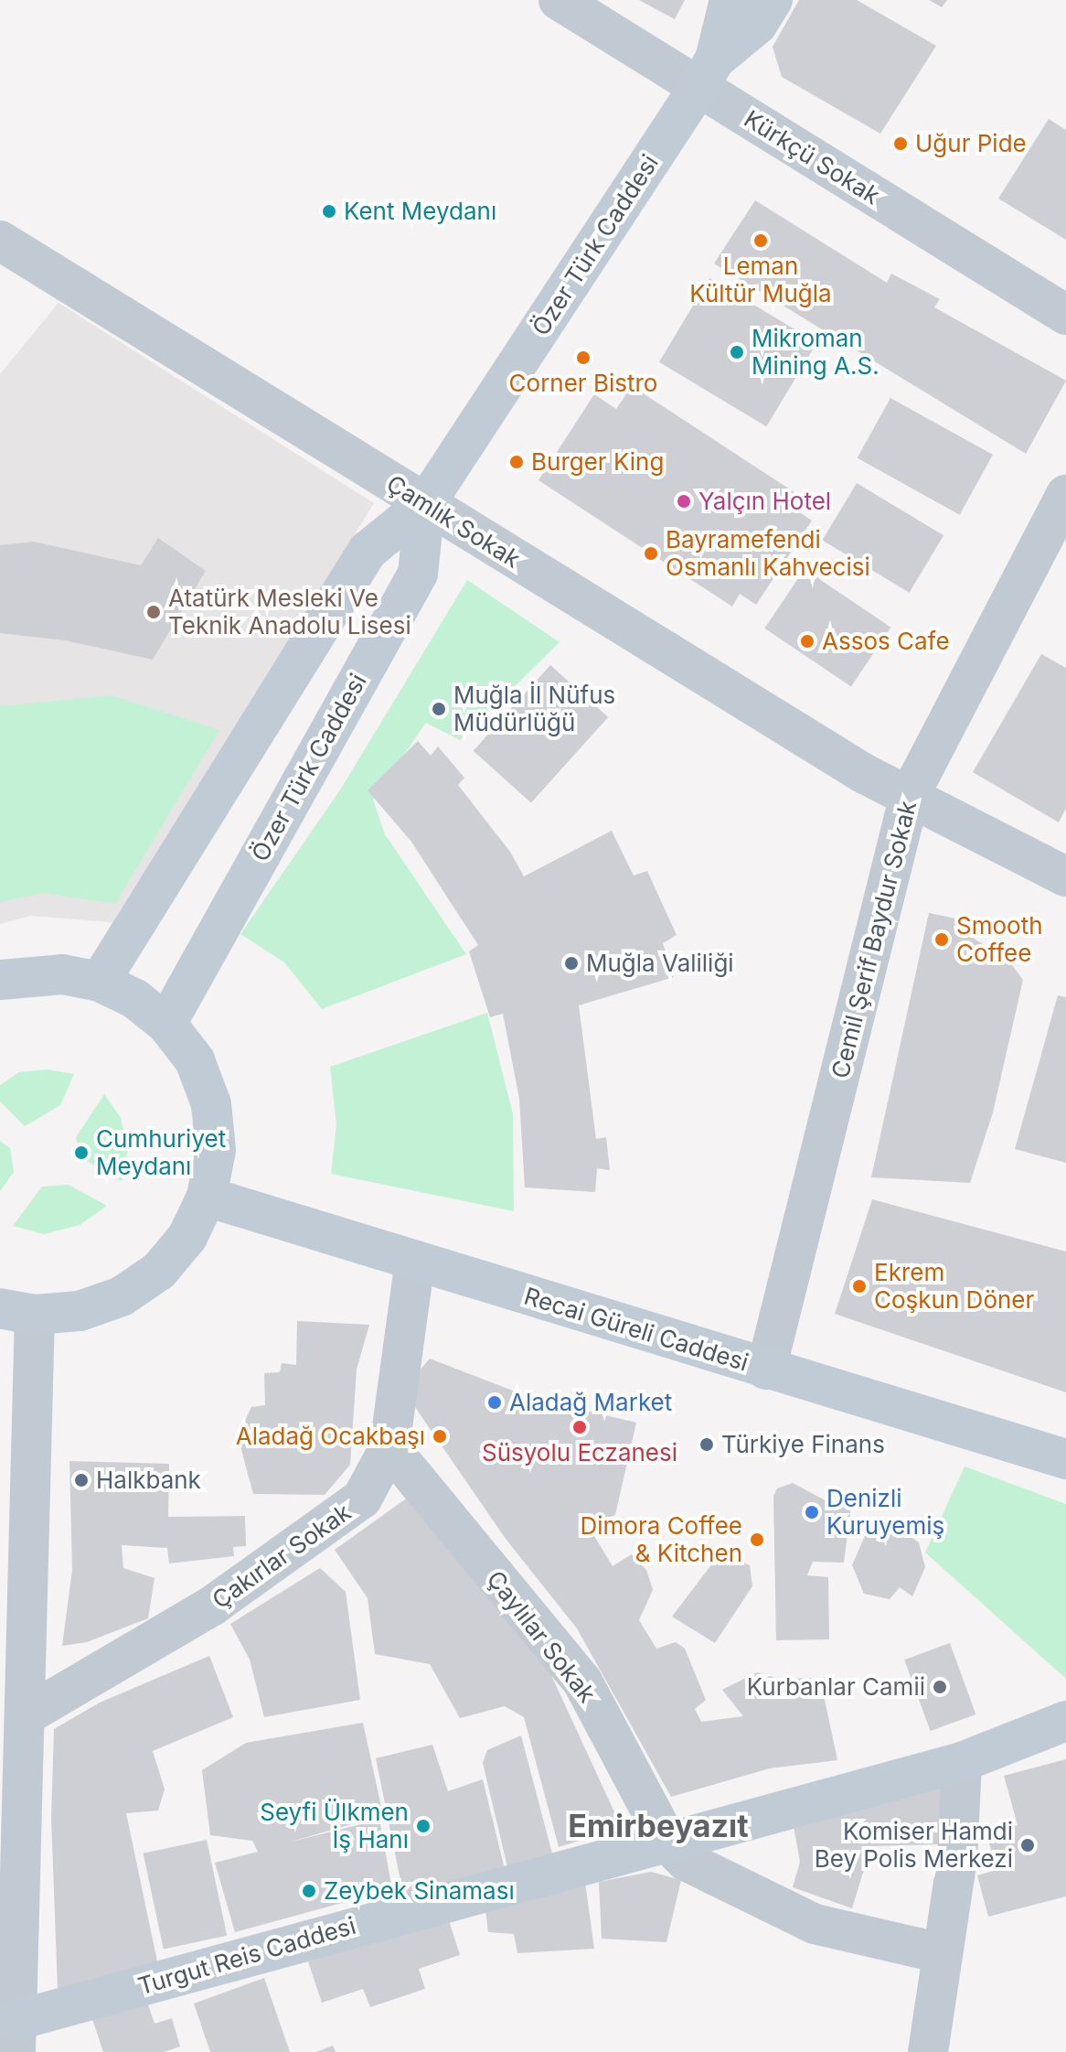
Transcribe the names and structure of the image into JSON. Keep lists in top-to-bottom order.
{
  "streets": {
    "street": [
      "Kürkçü Sokak",
      "Özer Türk Caddesi",
      "Çamlık Sokak",
      "Cemil Şerif Baydur Sokak",
      "Recai Güreli Caddesi",
      "Çakırlar Sokak",
      "Çaylılar Sokak",
      "Turgut Reis Caddesi"
    ]
  },
  "crossings": [
    ["Kürkçü Sokak", "Özer Türk Caddesi"],
    ["Özer Türk Caddesi", "Çamlık Sokak"],
    ["Çamlık Sokak", "Cemil Şerif Baydur Sokak"],
    ["Cemil Şerif Baydur Sokak", "Recai Güreli Caddesi"],
    ["Recai Güreli Caddesi", "Çakırlar Sokak"],
    ["Çakırlar Sokak", "Çaylılar Sokak"],
    ["Çaylılar Sokak", "Turgut Reis Caddesi"]
  ],
  "districts": ["Emirbeyazıt"],
  "places": [
    "Uğur Pide",
    "Kent Meydanı",
    "Leman Kültür Muğla",
    "Mikroman Mining A.S.",
    "Corner Bistro",
    "Burger King",
    "Yalçın Hotel",
    "Bayramefendi Osmanlı Kahvecisi",
    "Atatürk Mesleki Ve Teknik Anadolu Lisesi",
    "Assos Cafe",
    "Muğla İl Nüfus Müdürlüğü",
    "Smooth Coffee",
    "Muğla Valiliği",
    "Cumhuriyet Meydanı",
    "Ekrem Coşkun Döner",
    "Aladağ Market",
    "Süsyolu Eczanesi",
    "Aladağ Ocakbaşı",
    "Türkiye Finans",
    "Halkbank",
    "Denizli Kuruyemiş",
    "Dimora Coffee & Kitchen",
    "Kurbanlar Camii",
    "Seyfi Ülkmen İş Hanı",
    "Komiser Hamdi Bey Polis Merkezi",
    "Zeybek Sinaması"
  ]
}
